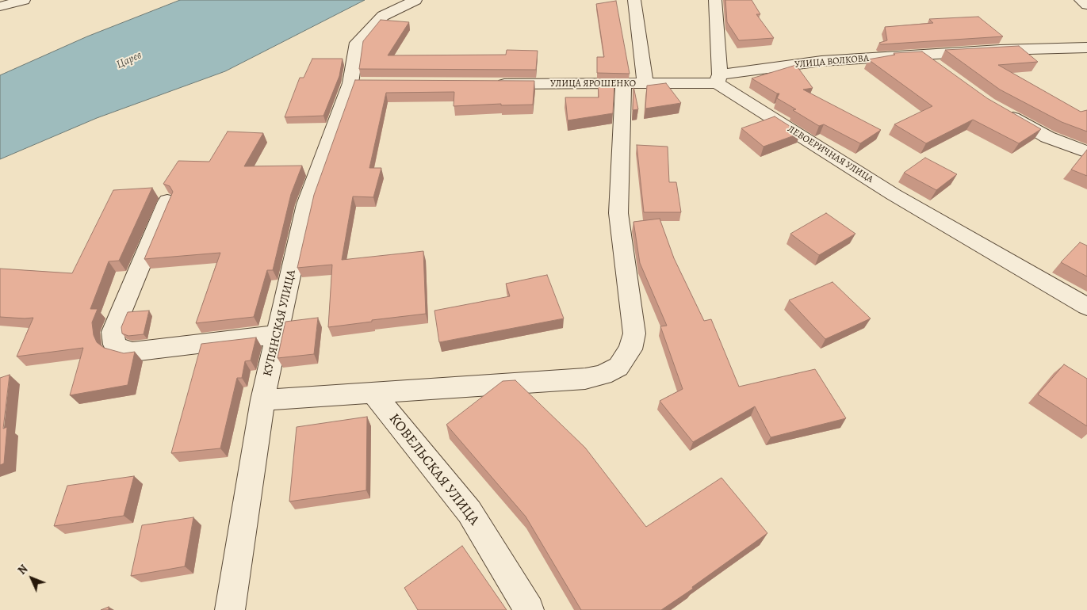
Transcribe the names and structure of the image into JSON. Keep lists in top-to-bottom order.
{
  "streets": {
    "street": [
      "УЛИЦА ВОЛКОВА",
      "УЛИЦА ЯРОШЕНКО",
      "ЛЕВОЕРИЧНАЯ УЛИЦА",
      "КУПЯНСКАЯ УЛИЦА",
      "КОВЕЛЬСКАЯ УЛИЦА"
    ]
  },
  "crossings": [
    ["УЛИЦА ВОЛКОВА", "УЛИЦА ЯРОШЕНКО"],
    ["УЛИЦА ВОЛКОВА", "ЛЕВОЕРИЧНАЯ УЛИЦА"],
    ["УЛИЦА ЯРОШЕНКО", "ЛЕВОЕРИЧНАЯ УЛИЦА"]
  ],
  "water": ["Царев"],
  "north": "top left"
}
